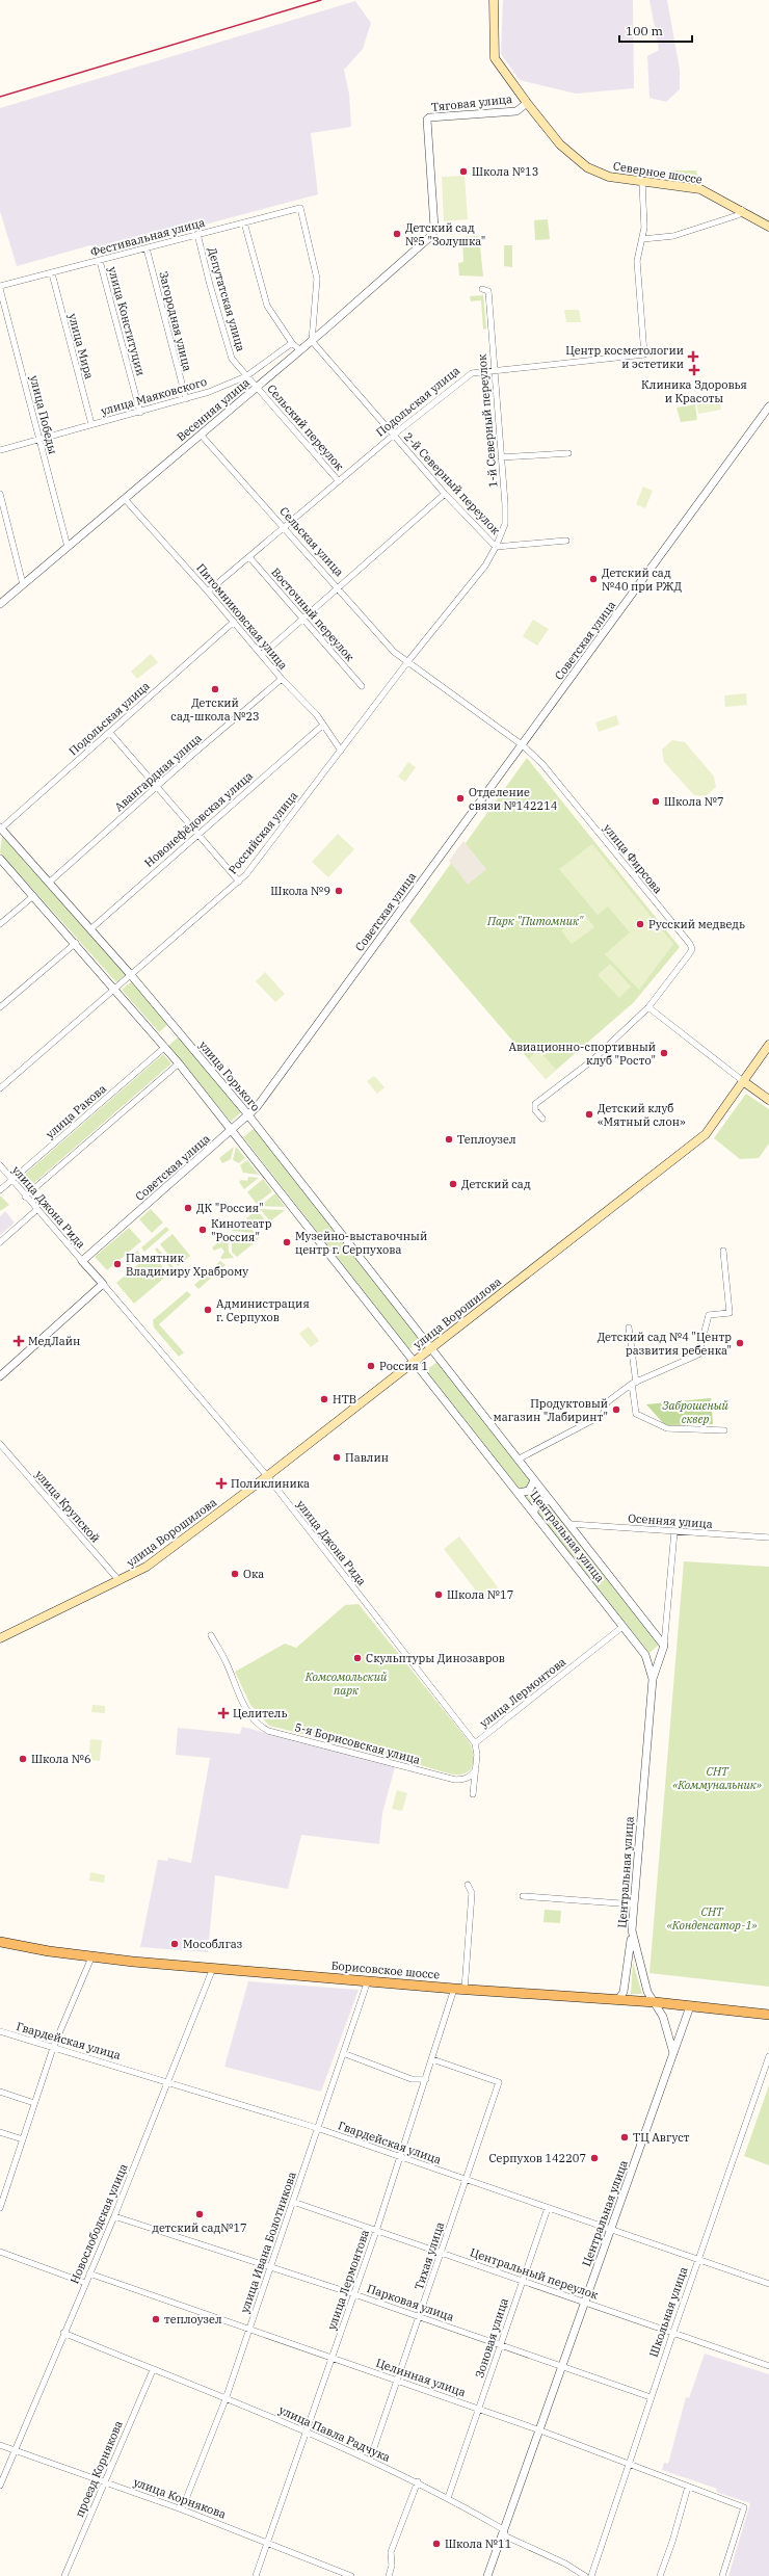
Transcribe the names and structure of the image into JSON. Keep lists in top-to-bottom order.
{
  "streets": {
    "main road": ["Северное шоссе", "улица Ворошилова", "Борисовское шоссе"],
    "street": [
      "Тяговая улица",
      "Фестивальная улица",
      "Депутатская улица",
      "улица Конституции",
      "Загородная улица",
      "улица Мира",
      "улица Маяковского",
      "Подольская улица",
      "Весенняя улица",
      "улица Победы",
      "1-й Северный переулок",
      "Сельский переулок",
      "2-й Северный переулок",
      "Сельская улица",
      "Восточный переулок",
      "Питомниковская улица",
      "Советская улица",
      "Авангардная улица",
      "Новонефёдовская улица",
      "Российская улица",
      "улица Фирсова",
      "улица Горького",
      "улица Ракова",
      "улица Джона Рида",
      "улица Крупской",
      "Осенняя улица",
      "Центральная улица",
      "улица Лермонтова",
      "5-я Борисовская улица",
      "Гвардейская улица",
      "Новослободская улица",
      "улица Ивана Болотникова",
      "Тихая улица",
      "Центральный переулок",
      "Парковая улица",
      "Школьная улица",
      "Зоновая улица",
      "Целинная улица",
      "улица Павла Радчука",
      "проезд Корнякова",
      "улица Корнякова"
    ]
  },
  "crossings": [
    ["Тяговая улица", "Северное шоссе"],
    ["Тяговая улица", "Весенняя улица"],
    ["Северное шоссе", "Подольская улица"],
    ["Фестивальная улица", "Депутатская улица"],
    ["Фестивальная улица", "улица Конституции"],
    ["Фестивальная улица", "Загородная улица"],
    ["Фестивальная улица", "улица Мира"],
    ["Фестивальная улица", "Весенняя улица"],
    ["Фестивальная улица", "улица Победы"],
    ["Фестивальная улица", "2-й Северный переулок"],
    ["Депутатская улица", "улица Маяковского"],
    ["Депутатская улица", "Весенняя улица"],
    ["Депутатская улица", "Сельский переулок"],
    ["улица Конституции", "улица Маяковского"],
    ["Загородная улица", "улица Маяковского"],
    ["улица Мира", "улица Маяковского"],
    ["улица Маяковского", "улица Победы"],
    ["Подольская улица", "1-й Северный переулок"],
    ["Подольская улица", "Сельский переулок"],
    ["Подольская улица", "2-й Северный переулок"],
    ["Подольская улица", "Сельская улица"],
    ["Подольская улица", "Восточный переулок"],
    ["Подольская улица", "Питомниковская улица"],
    ["Подольская улица", "улица Горького"],
    ["Весенняя улица", "улица Победы"],
    ["Весенняя улица", "Сельский переулок"],
    ["Весенняя улица", "2-й Северный переулок"],
    ["Весенняя улица", "Сельская улица"],
    ["Весенняя улица", "Питомниковская улица"],
    ["1-й Северный переулок", "2-й Северный переулок"],
    ["1-й Северный переулок", "Российская улица"],
    ["2-й Северный переулок", "Российская улица"],
    ["Сельская улица", "Российская улица"],
    ["Сельская улица", "улица Фирсова"],
    ["Питомниковская улица", "Авангардная улица"],
    ["Питомниковская улица", "Новонефёдовская улица"],
    ["Питомниковская улица", "Российская улица"],
    ["Советская улица", "улица Фирсова"],
    ["Советская улица", "улица Горького"],
    ["Советская улица", "улица Джона Рида"],
    ["Авангардная улица", "улица Горького"],
    ["Новонефёдовская улица", "улица Горького"],
    ["Российская улица", "улица Фирсова"],
    ["Российская улица", "улица Горького"],
    ["улица Горького", "улица Ворошилова"],
    ["улица Горького", "Центральная улица"],
    ["улица Ракова", "улица Джона Рида"],
    ["улица Джона Рида", "улица Ворошилова"],
    ["улица Джона Рида", "улица Лермонтова"],
    ["улица Ворошилова", "улица Крупской"],
    ["улица Ворошилова", "Центральная улица"],
    ["Осенняя улица", "Центральная улица"],
    ["Центральная улица", "улица Лермонтова"],
    ["Центральная улица", "Борисовское шоссе"],
    ["Центральная улица", "Гвардейская улица"],
    ["Центральная улица", "Центральный переулок"],
    ["Центральная улица", "Парковая улица"],
    ["Центральная улица", "Целинная улица"],
    ["Центральная улица", "улица Павла Радчука"],
    ["улица Лермонтова", "5-я Борисовская улица"],
    ["улица Лермонтова", "Борисовское шоссе"],
    ["улица Лермонтова", "Гвардейская улица"],
    ["улица Лермонтова", "Тихая улица"],
    ["улица Лермонтова", "Центральный переулок"],
    ["улица Лермонтова", "Парковая улица"],
    ["улица Лермонтова", "Целинная улица"],
    ["улица Лермонтова", "улица Павла Радчука"],
    ["улица Лермонтова", "улица Корнякова"],
    ["Борисовское шоссе", "Новослободская улица"],
    ["Борисовское шоссе", "улица Ивана Болотникова"],
    ["Гвардейская улица", "Новослободская улица"],
    ["Гвардейская улица", "улица Ивана Болотникова"],
    ["Гвардейская улица", "Тихая улица"],
    ["Гвардейская улица", "Школьная улица"],
    ["Гвардейская улица", "Зоновая улица"],
    ["Новослободская улица", "Парковая улица"],
    ["Новослободская улица", "Целинная улица"],
    ["Новослободская улица", "улица Павла Радчука"],
    ["Новослободская улица", "улица Корнякова"],
    ["улица Ивана Болотникова", "Центральный переулок"],
    ["улица Ивана Болотникова", "Парковая улица"],
    ["улица Ивана Болотникова", "Целинная улица"],
    ["улица Ивана Болотникова", "улица Павла Радчука"],
    ["улица Ивана Болотникова", "улица Корнякова"],
    ["Тихая улица", "Центральный переулок"],
    ["Тихая улица", "Парковая улица"],
    ["Тихая улица", "Целинная улица"],
    ["Тихая улица", "улица Павла Радчука"],
    ["Центральный переулок", "Школьная улица"],
    ["Центральный переулок", "Зоновая улица"],
    ["Парковая улица", "Школьная улица"],
    ["Парковая улица", "Зоновая улица"],
    ["Школьная улица", "Целинная улица"],
    ["Зоновая улица", "Целинная улица"],
    ["Зоновая улица", "улица Павла Радчука"],
    ["улица Павла Радчука", "проезд Корнякова"],
    ["проезд Корнякова", "улица Корнякова"]
  ],
  "parks": [
    "Парк \"Питомник\"",
    "Заброшеный сквер",
    "Комсомольский парк",
    "СНТ «Коммунальник»",
    "СНТ «Конденсатор-1»"
  ],
  "places": {
    "other": [
      "Школа №13",
      "Детский сад №5 \"Золушка\"",
      "Детский сад №40 при РЖД",
      "Детский сад-школа №23",
      "Отделение связи №142214",
      "Школа №7",
      "Школа №9",
      "Русский медведь",
      "Авиационно-спортивный клуб \"Росто\"",
      "Детский клуб «Мятный слон»",
      "Теплоузел",
      "Детский сад",
      "ДК \"Россия\"",
      "Кинотеатр \"Россия\"",
      "Музейно-выставочный центр г. Серпухова",
      "Памятник Владимиру Храброму",
      "Администрация г. Серпухов",
      "Детский сад №4 \"Центр развития ребенка\"",
      "Россия 1",
      "НТВ",
      "Продуктовый магазин \"Лабиринт\"",
      "Павлин",
      "Ока",
      "Школа №17",
      "Скульптуры Динозавров",
      "Школа №6",
      "Мособлгаз",
      "ТЦ Август",
      "Серпухов 142207",
      "детский сад№17",
      "теплоузел",
      "Школа №11"
    ],
    "health": [
      "Центр косметологии и эстетики",
      "Клиника Здоровья и Красоты",
      "МедЛайн",
      "Поликлиника",
      "Целитель"
    ]
  },
  "scale_bar": "100 m"
}
